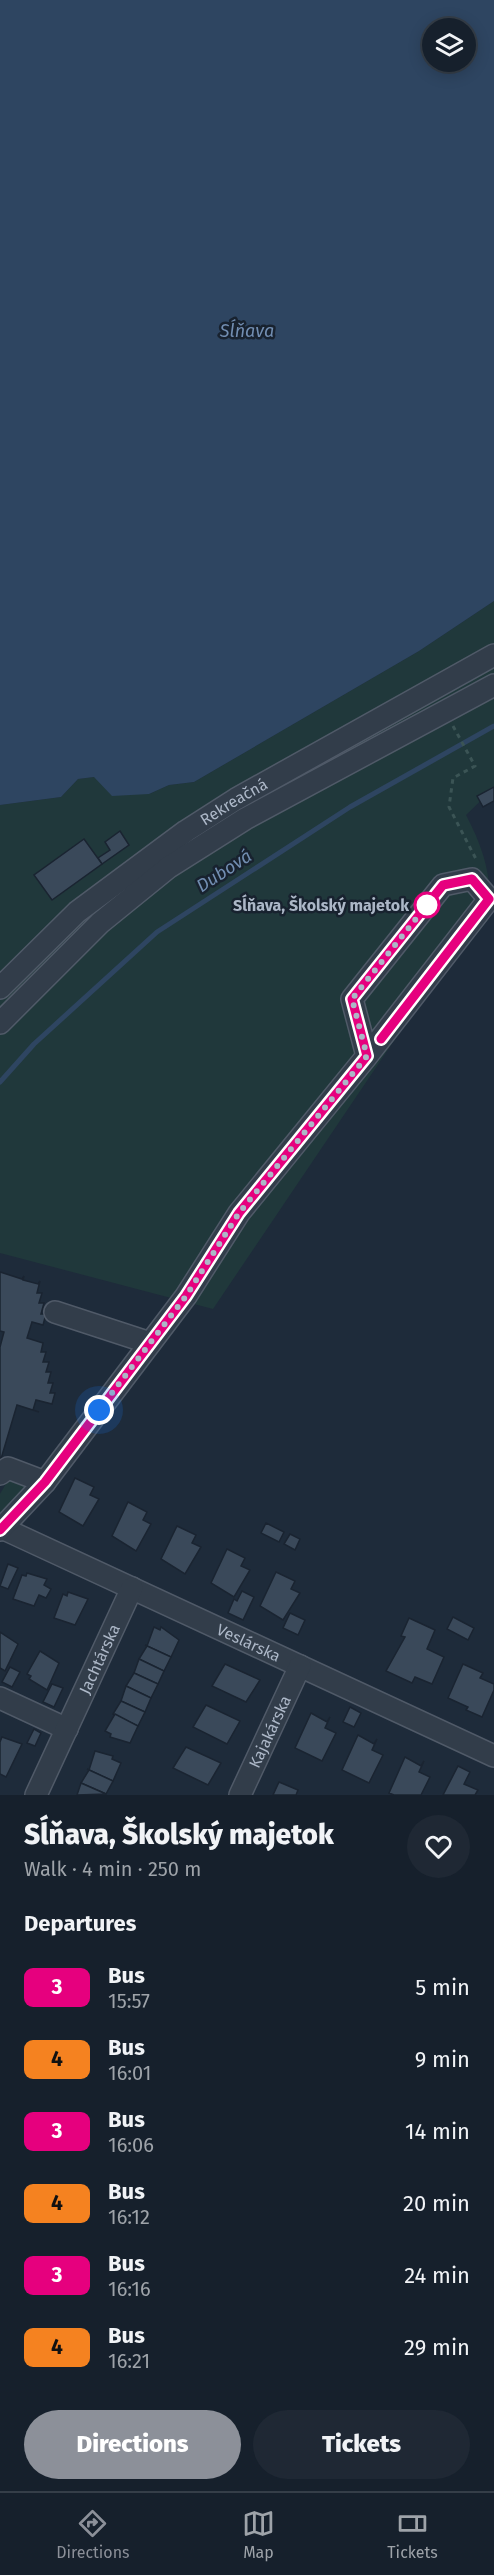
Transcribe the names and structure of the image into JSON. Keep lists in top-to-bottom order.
{
  "streets": {
    "street": [
      "Rekreačná",
      "Veslárska",
      "Jachtárska",
      "Kajakárska"
    ]
  },
  "crossings": [
    ["Veslárska", "Jachtárska"],
    ["Veslárska", "Kajakárska"]
  ],
  "water": ["Sĺňava", "Dubová"],
  "places": ["Sĺňava, Školský majetok"],
  "lines": ["bus line 3"],
  "page": {
    "heading": [
      ["Sĺňava, Školský majetok", "Walk · 4 min · 250 m"],
      "Departures"
    ],
    "list": [
      {
        "mark": "3",
        "name": "Bus",
        "note": "15:57",
        "value": "5 min"
      },
      {
        "mark": "4",
        "name": "Bus",
        "note": "16:01",
        "value": "9 min"
      },
      {
        "mark": "3",
        "name": "Bus",
        "note": "16:06",
        "value": "14 min"
      },
      {
        "mark": "4",
        "name": "Bus",
        "note": "16:12",
        "value": "20 min"
      },
      {
        "mark": "3",
        "name": "Bus",
        "note": "16:16",
        "value": "24 min"
      },
      {
        "mark": "4",
        "name": "Bus",
        "note": "16:21",
        "value": "29 min"
      }
    ],
    "buttons": ["Directions", "Tickets"],
    "tabs": ["Directions", "Map", "Tickets"]
  }
}
